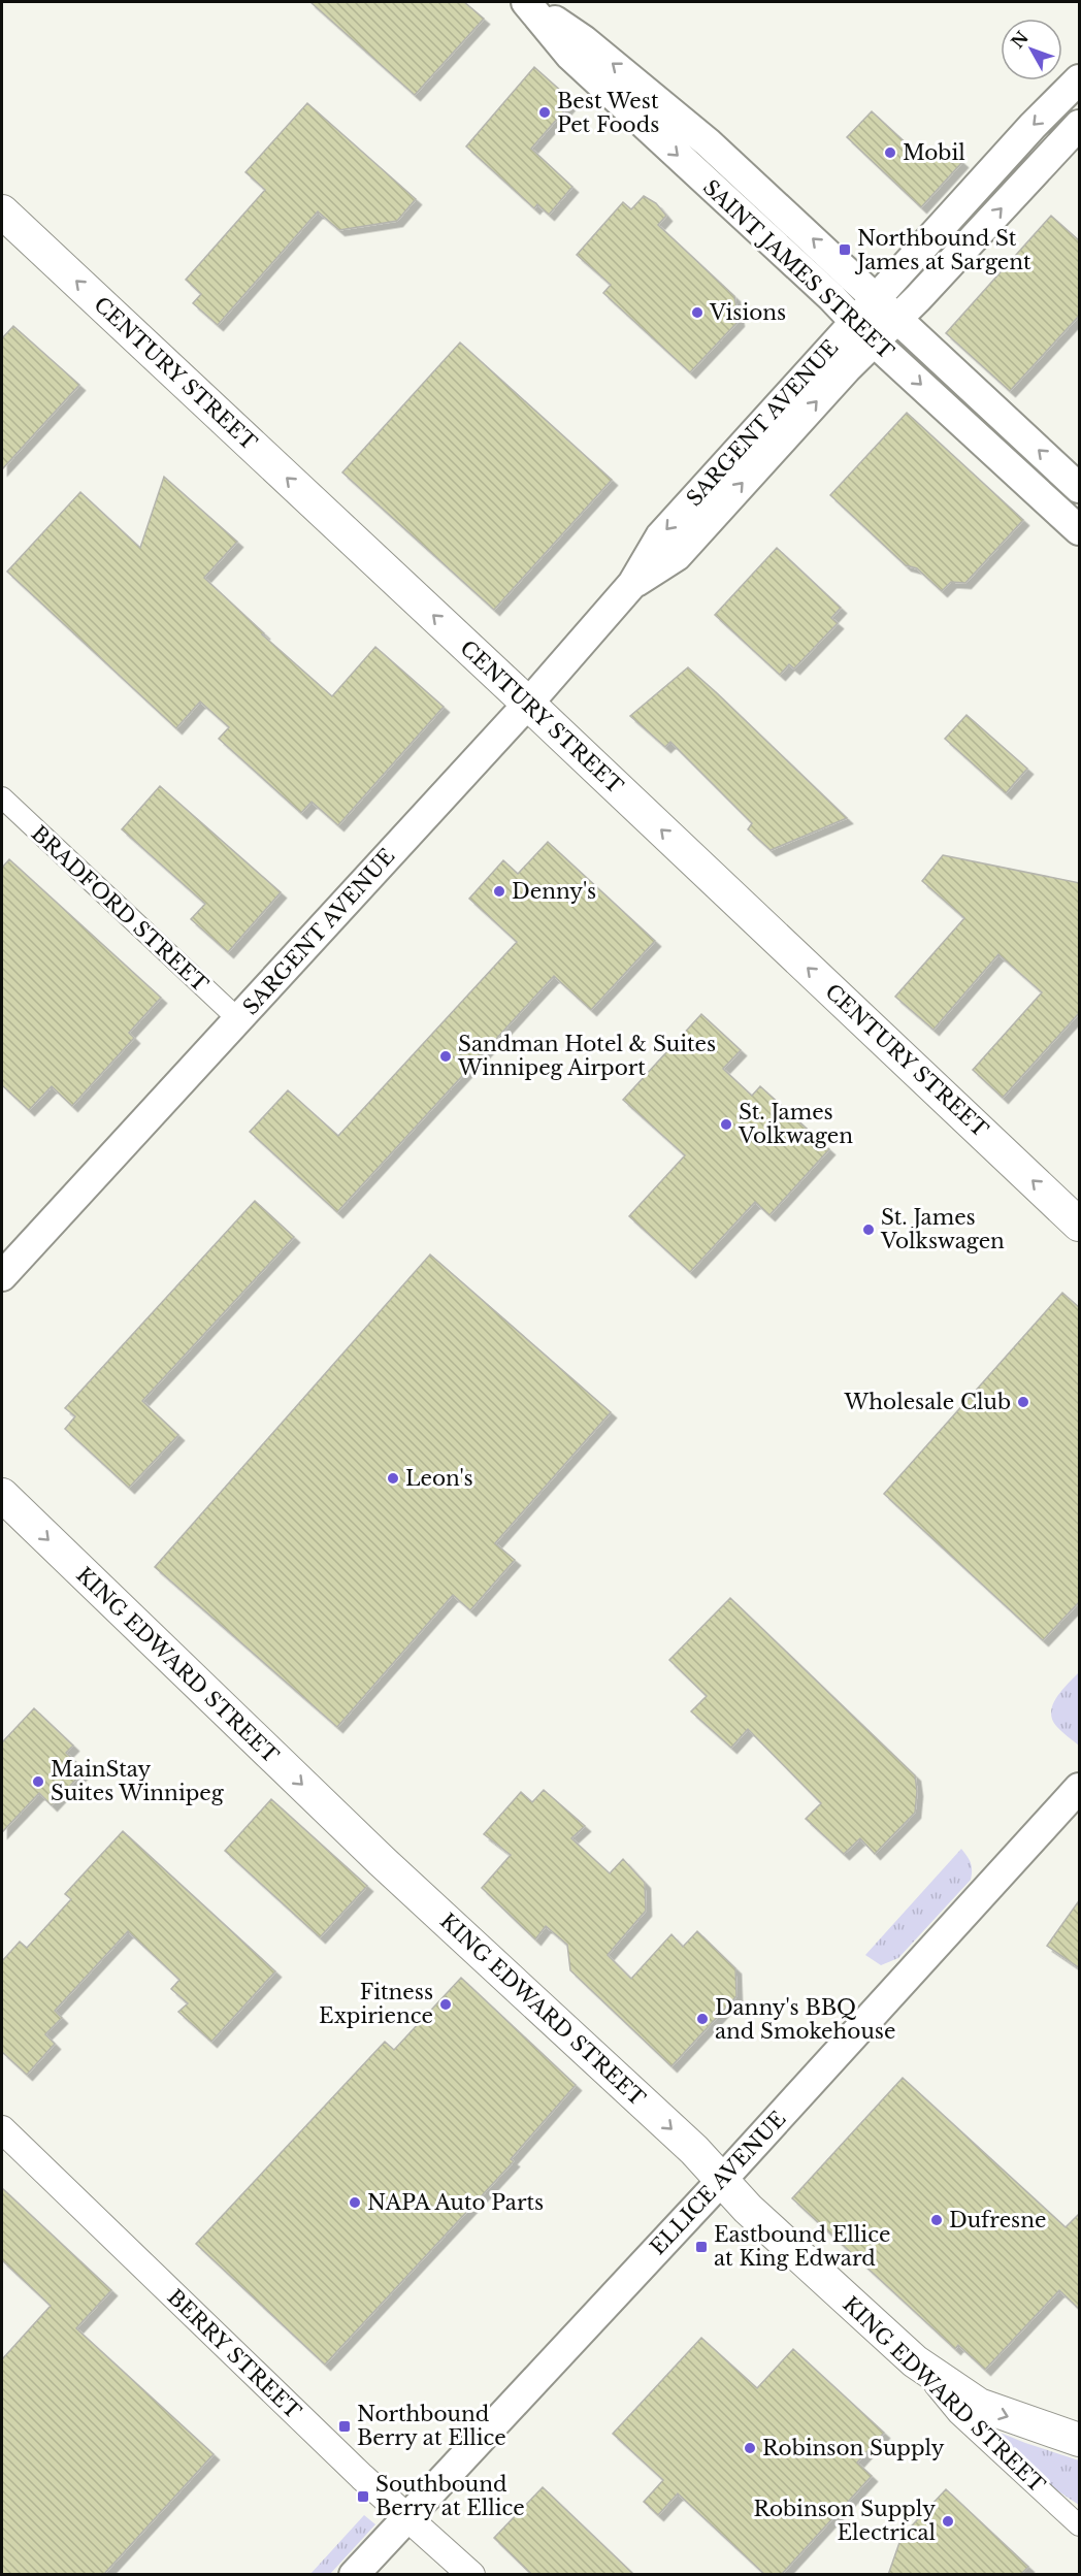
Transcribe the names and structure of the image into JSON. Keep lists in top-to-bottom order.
{
  "streets": {
    "main road": [
      "SAINT JAMES STREET",
      "CENTURY STREET",
      "SARGENT AVENUE",
      "KING EDWARD STREET",
      "ELLICE AVENUE"
    ],
    "street": ["BRADFORD STREET", "BERRY STREET"]
  },
  "crossings": [
    ["SAINT JAMES STREET", "SARGENT AVENUE"],
    ["CENTURY STREET", "SARGENT AVENUE"],
    ["SARGENT AVENUE", "BRADFORD STREET"],
    ["KING EDWARD STREET", "ELLICE AVENUE"],
    ["ELLICE AVENUE", "BERRY STREET"]
  ],
  "one_way": ["CENTURY STREET", "KING EDWARD STREET"],
  "places": {
    "other": [
      "Best West Pet Foods",
      "Mobil",
      "Visions",
      "Denny's",
      "Sandman Hotel & Suites Winnipeg Airport",
      "St. James Volkwagen",
      "St. James Volkswagen",
      "Wholesale Club",
      "Leon's",
      "MainStay Suites Winnipeg",
      "Fitness Expirience",
      "Danny's BBQ and Smokehouse",
      "NAPA Auto Parts",
      "Dufresne",
      "Robinson Supply",
      "Robinson Supply Electrical"
    ],
    "transit": [
      "Northbound St James at Sargent",
      "Eastbound Ellice at King Edward",
      "Northbound Berry at Ellice",
      "Southbound Berry at Ellice"
    ]
  },
  "north": "top left"
}
